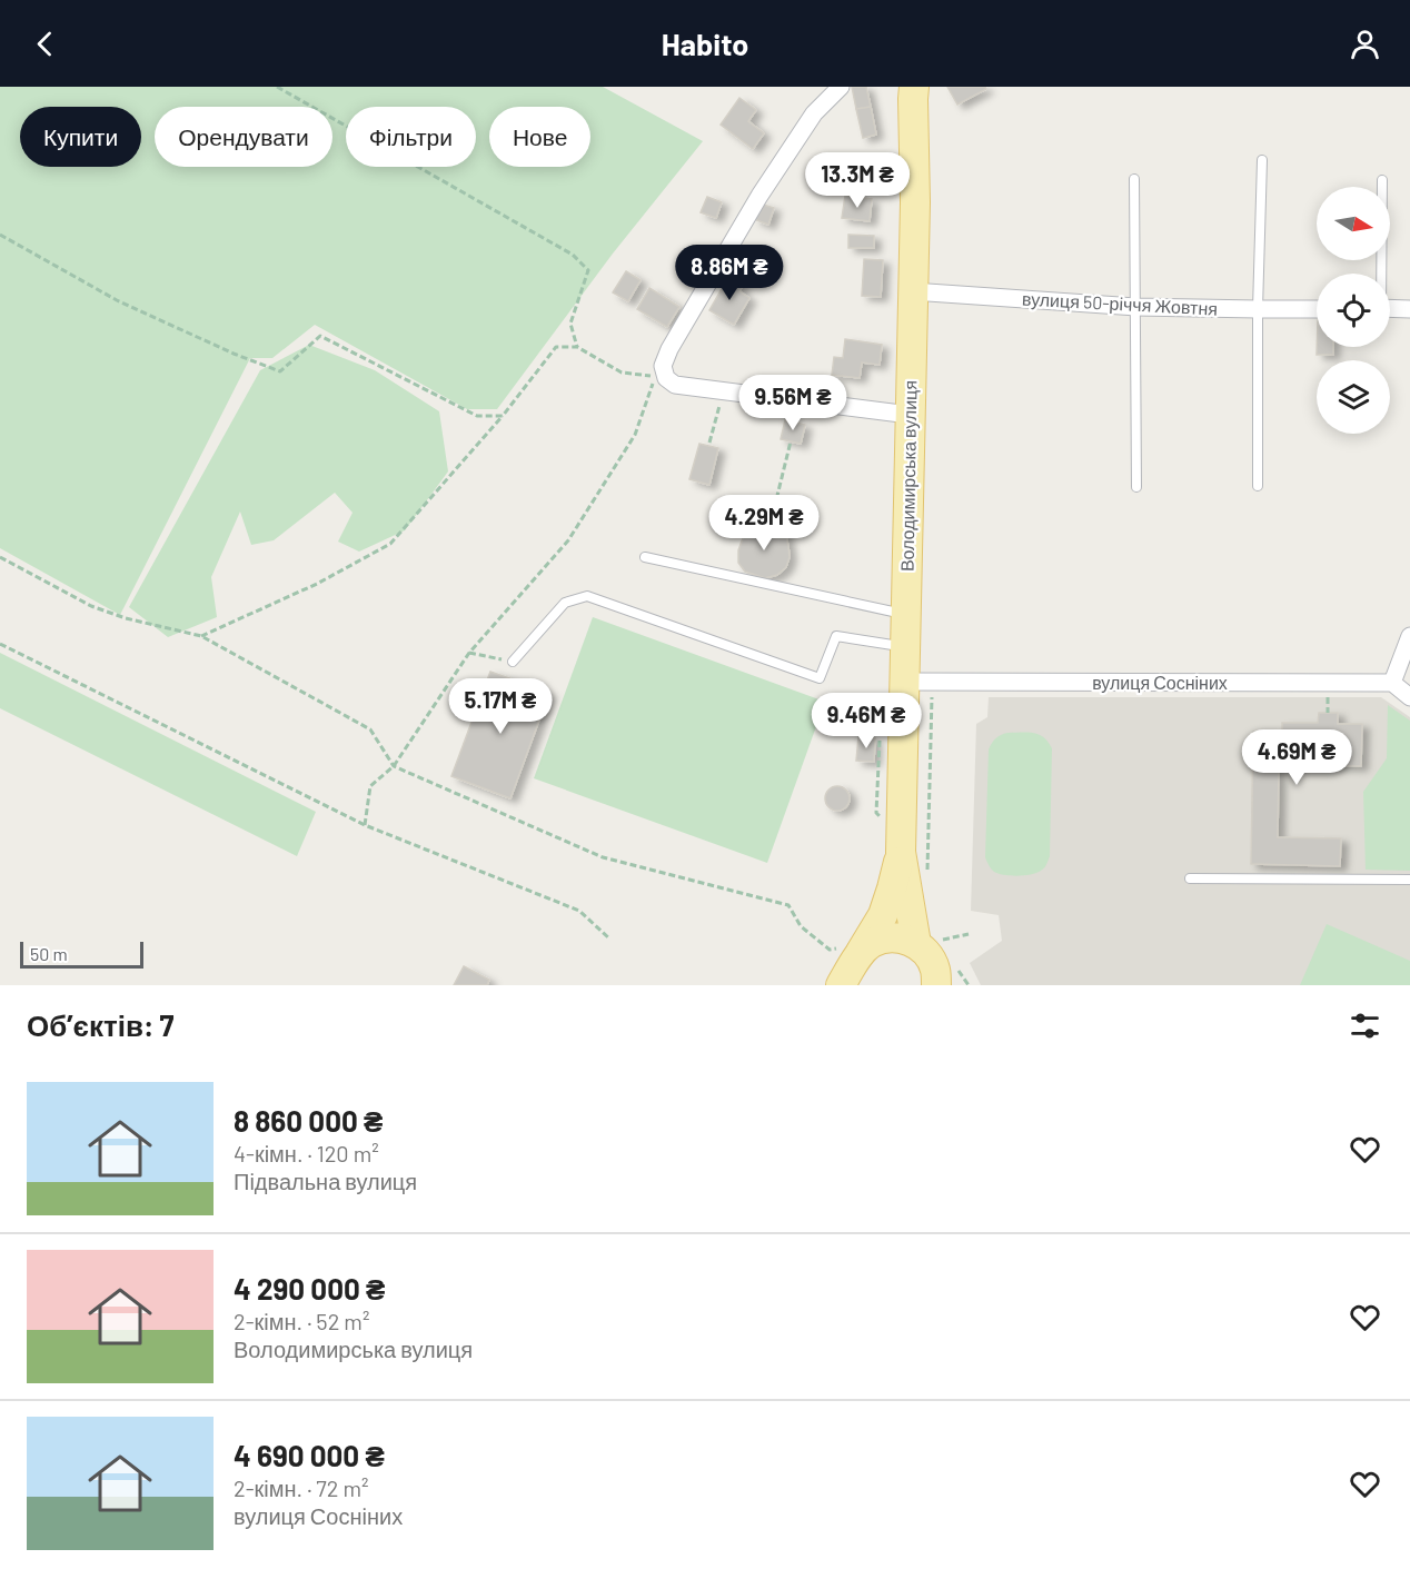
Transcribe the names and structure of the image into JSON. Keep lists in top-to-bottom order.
{
  "streets": {
    "main road": ["Володимирська вулиця"],
    "street": ["вулиця 50-річчя Жовтня", "вулиця Сосніних"]
  },
  "crossings": [
    ["вулиця 50-річчя Жовтня", "Володимирська вулиця"],
    ["Володимирська вулиця", "вулиця Сосніних"]
  ],
  "scale_bar": "50 m",
  "north": "right",
  "page": {
    "header": "Habito",
    "chip": [
      "Купити",
      "Орендувати",
      "Фільтри",
      "Нове"
    ],
    "price": [
      "13.3M ₴",
      "8.86M ₴",
      "9.56M ₴",
      "4.29M ₴",
      "5.17M ₴",
      "9.46M ₴",
      "4.69M ₴"
    ],
    "scale": "50 m",
    "heading": "Об’єктів: 7",
    "list": [
      {
        "name": "8 860 000 ₴",
        "note": "4-кімн. · 120 m² · Підвальна вулиця"
      },
      {
        "name": "4 290 000 ₴",
        "note": "2-кімн. · 52 m² · Володимирська вулиця"
      },
      {
        "name": "4 690 000 ₴",
        "note": "2-кімн. · 72 m² · вулиця Сосніних"
      }
    ]
  }
}
